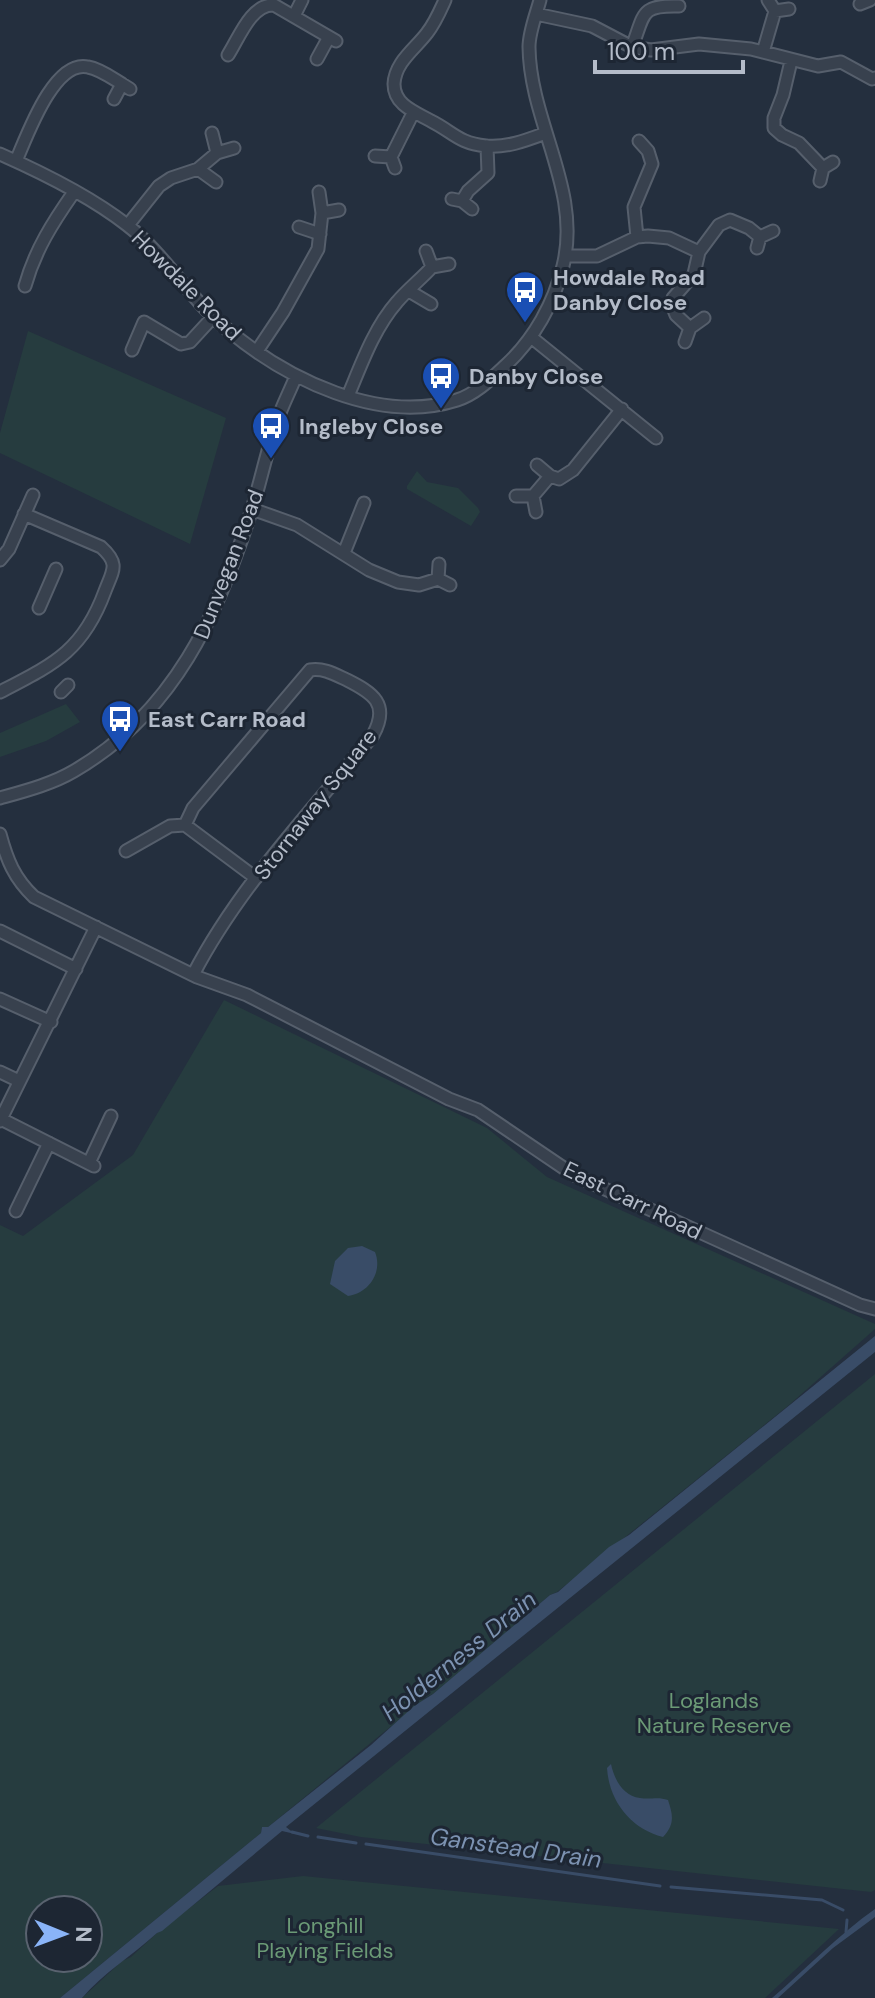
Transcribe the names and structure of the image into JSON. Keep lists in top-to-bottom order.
{
  "streets": {
    "street": [
      "Howdale Road",
      "Dunvegan Road",
      "Stornaway Square",
      "East Carr Road"
    ]
  },
  "crossings": [
    ["Howdale Road", "Dunvegan Road"],
    ["Stornaway Square", "East Carr Road"]
  ],
  "water": ["Holderness Drain", "Ganstead Drain"],
  "parks": ["Loglands Nature Reserve", "Longhill Playing Fields"],
  "places": {
    "bus stop": [
      "Howdale Road Danby Close",
      "Danby Close",
      "Ingleby Close",
      "East Carr Road"
    ]
  },
  "scale_bar": "100 m",
  "north": "right"
}
